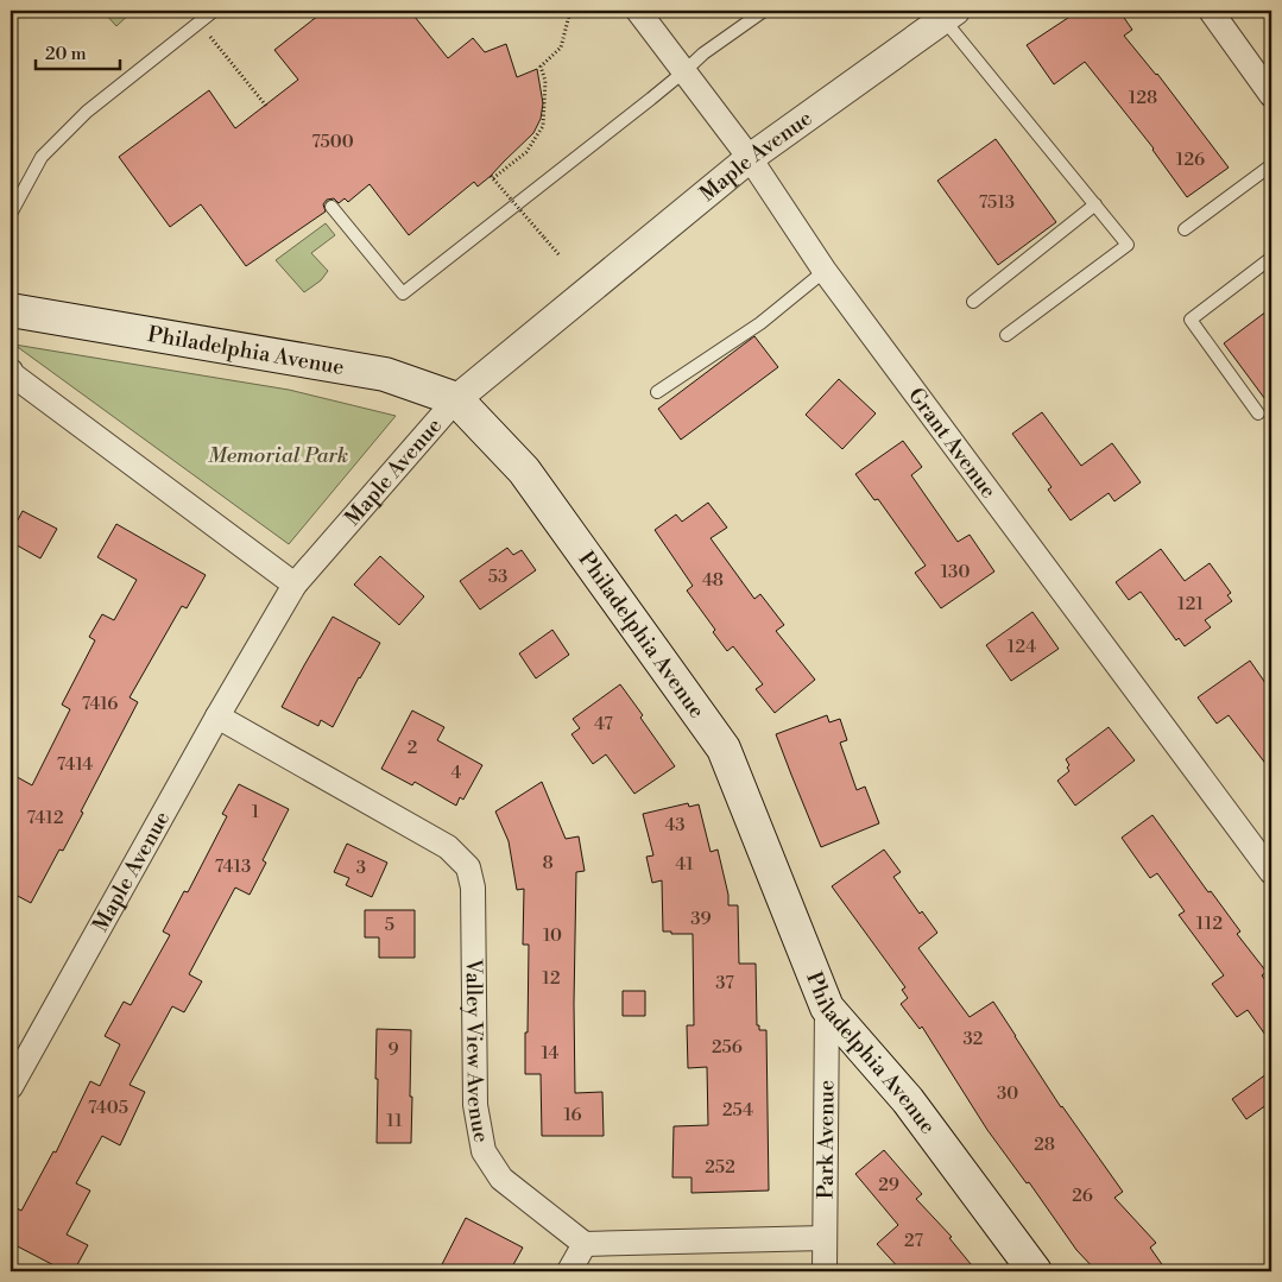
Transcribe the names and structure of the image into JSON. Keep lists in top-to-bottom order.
{
  "streets": {
    "main road": ["Philadelphia Avenue"],
    "street": [
      "Maple Avenue",
      "Grant Avenue",
      "Valley View Avenue",
      "Park Avenue"
    ]
  },
  "crossings": [
    ["Maple Avenue", "Philadelphia Avenue"],
    ["Maple Avenue", "Grant Avenue"],
    ["Maple Avenue", "Valley View Avenue"],
    ["Philadelphia Avenue", "Park Avenue"]
  ],
  "parks": ["Memorial Park"],
  "house_numbers": [
    "128",
    "7500",
    "126",
    "7513",
    "130",
    "53",
    "48",
    "121",
    "124",
    "7416",
    "47",
    "2",
    "7414",
    "4",
    "1",
    "7412",
    "43",
    "8",
    "41",
    "7413",
    "3",
    "39",
    "112",
    "5",
    "10",
    "12",
    "37",
    "32",
    "256",
    "9",
    "14",
    "30",
    "7405",
    "254",
    "16",
    "11",
    "28",
    "252",
    "29",
    "26",
    "27"
  ],
  "scale_bar": "20 m"
}
